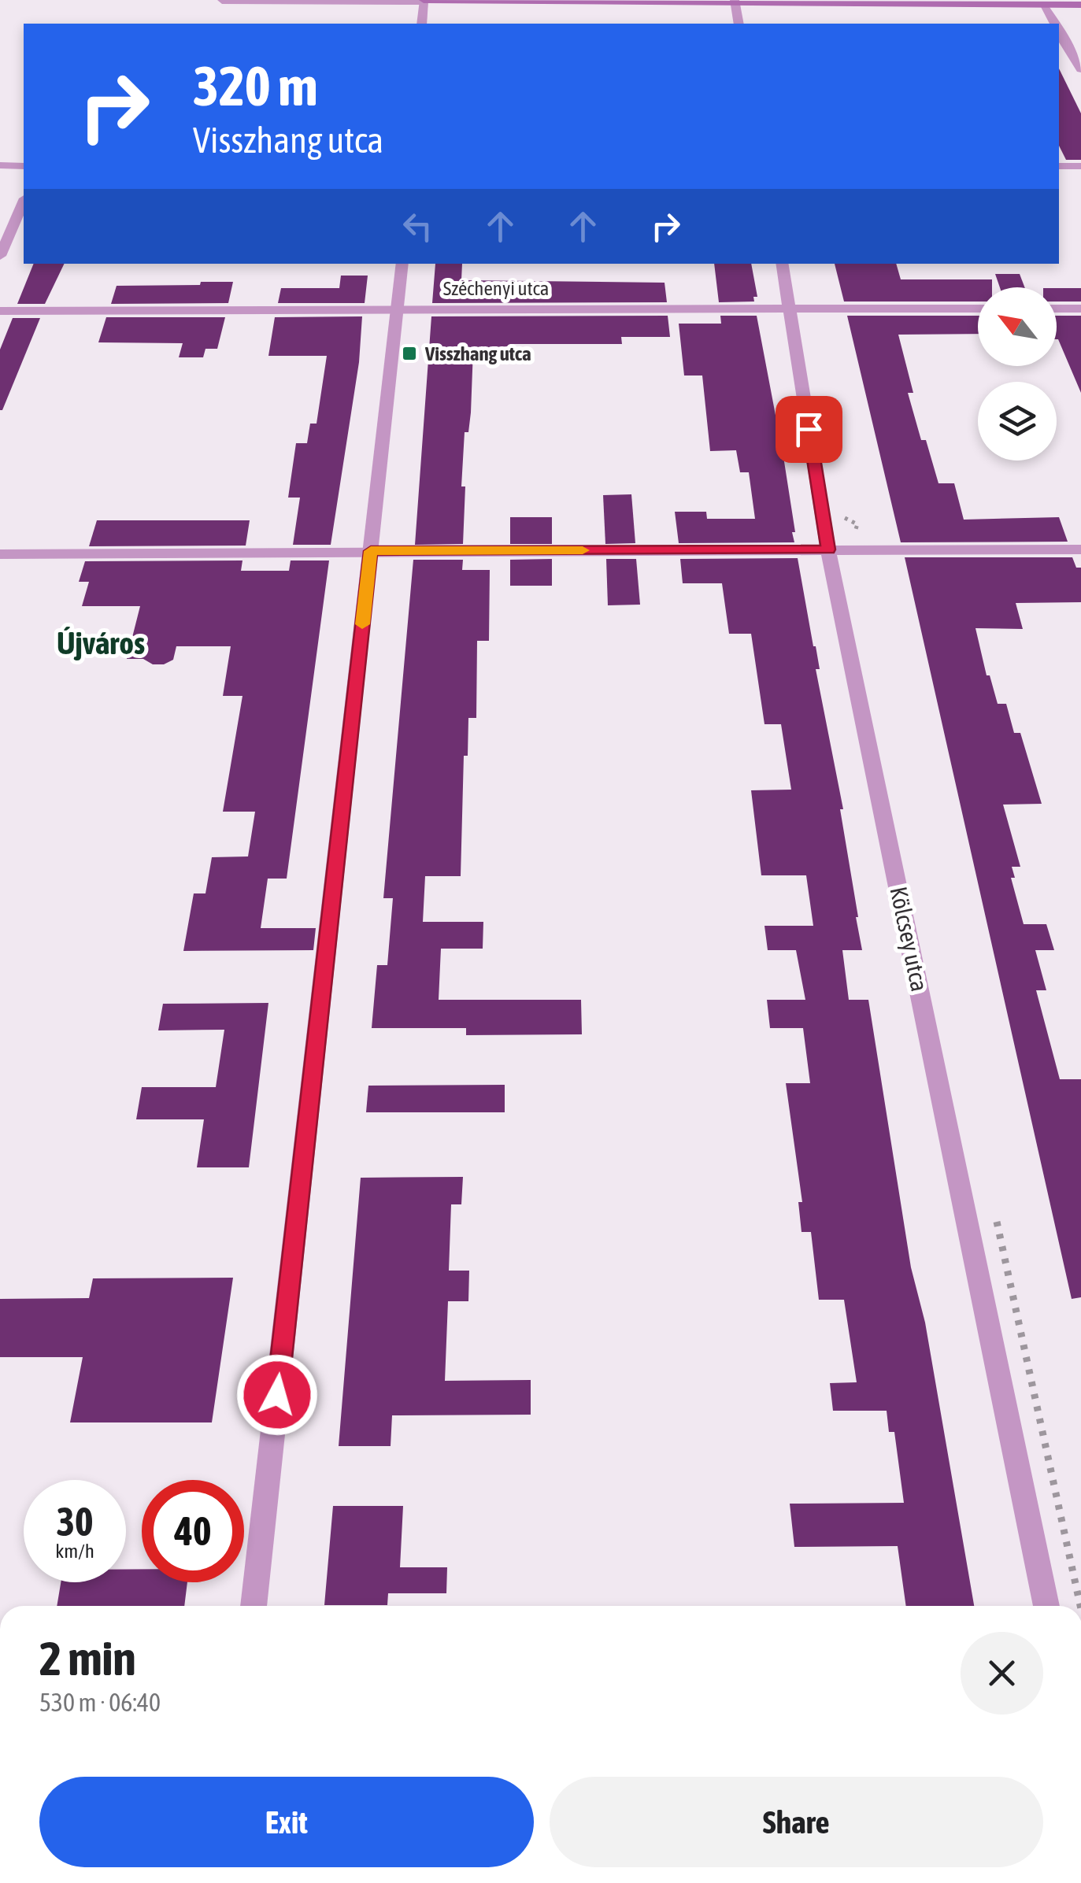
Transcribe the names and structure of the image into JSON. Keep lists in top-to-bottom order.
{
  "streets": {
    "street": ["Széchenyi utca", "Kölcsey utca"]
  },
  "crossings": [
    ["Széchenyi utca", "Kölcsey utca"]
  ],
  "districts": ["Újváros"],
  "places": {
    "transit": ["Visszhang utca"]
  },
  "north": "top left",
  "page": {
    "turn": ["320 m", "Visszhang utca"],
    "speed": "30 km/h",
    "limit": "40",
    "heading": ["2 min", "530 m · 06:40"],
    "buttons": ["Exit", "Share"]
  }
}
